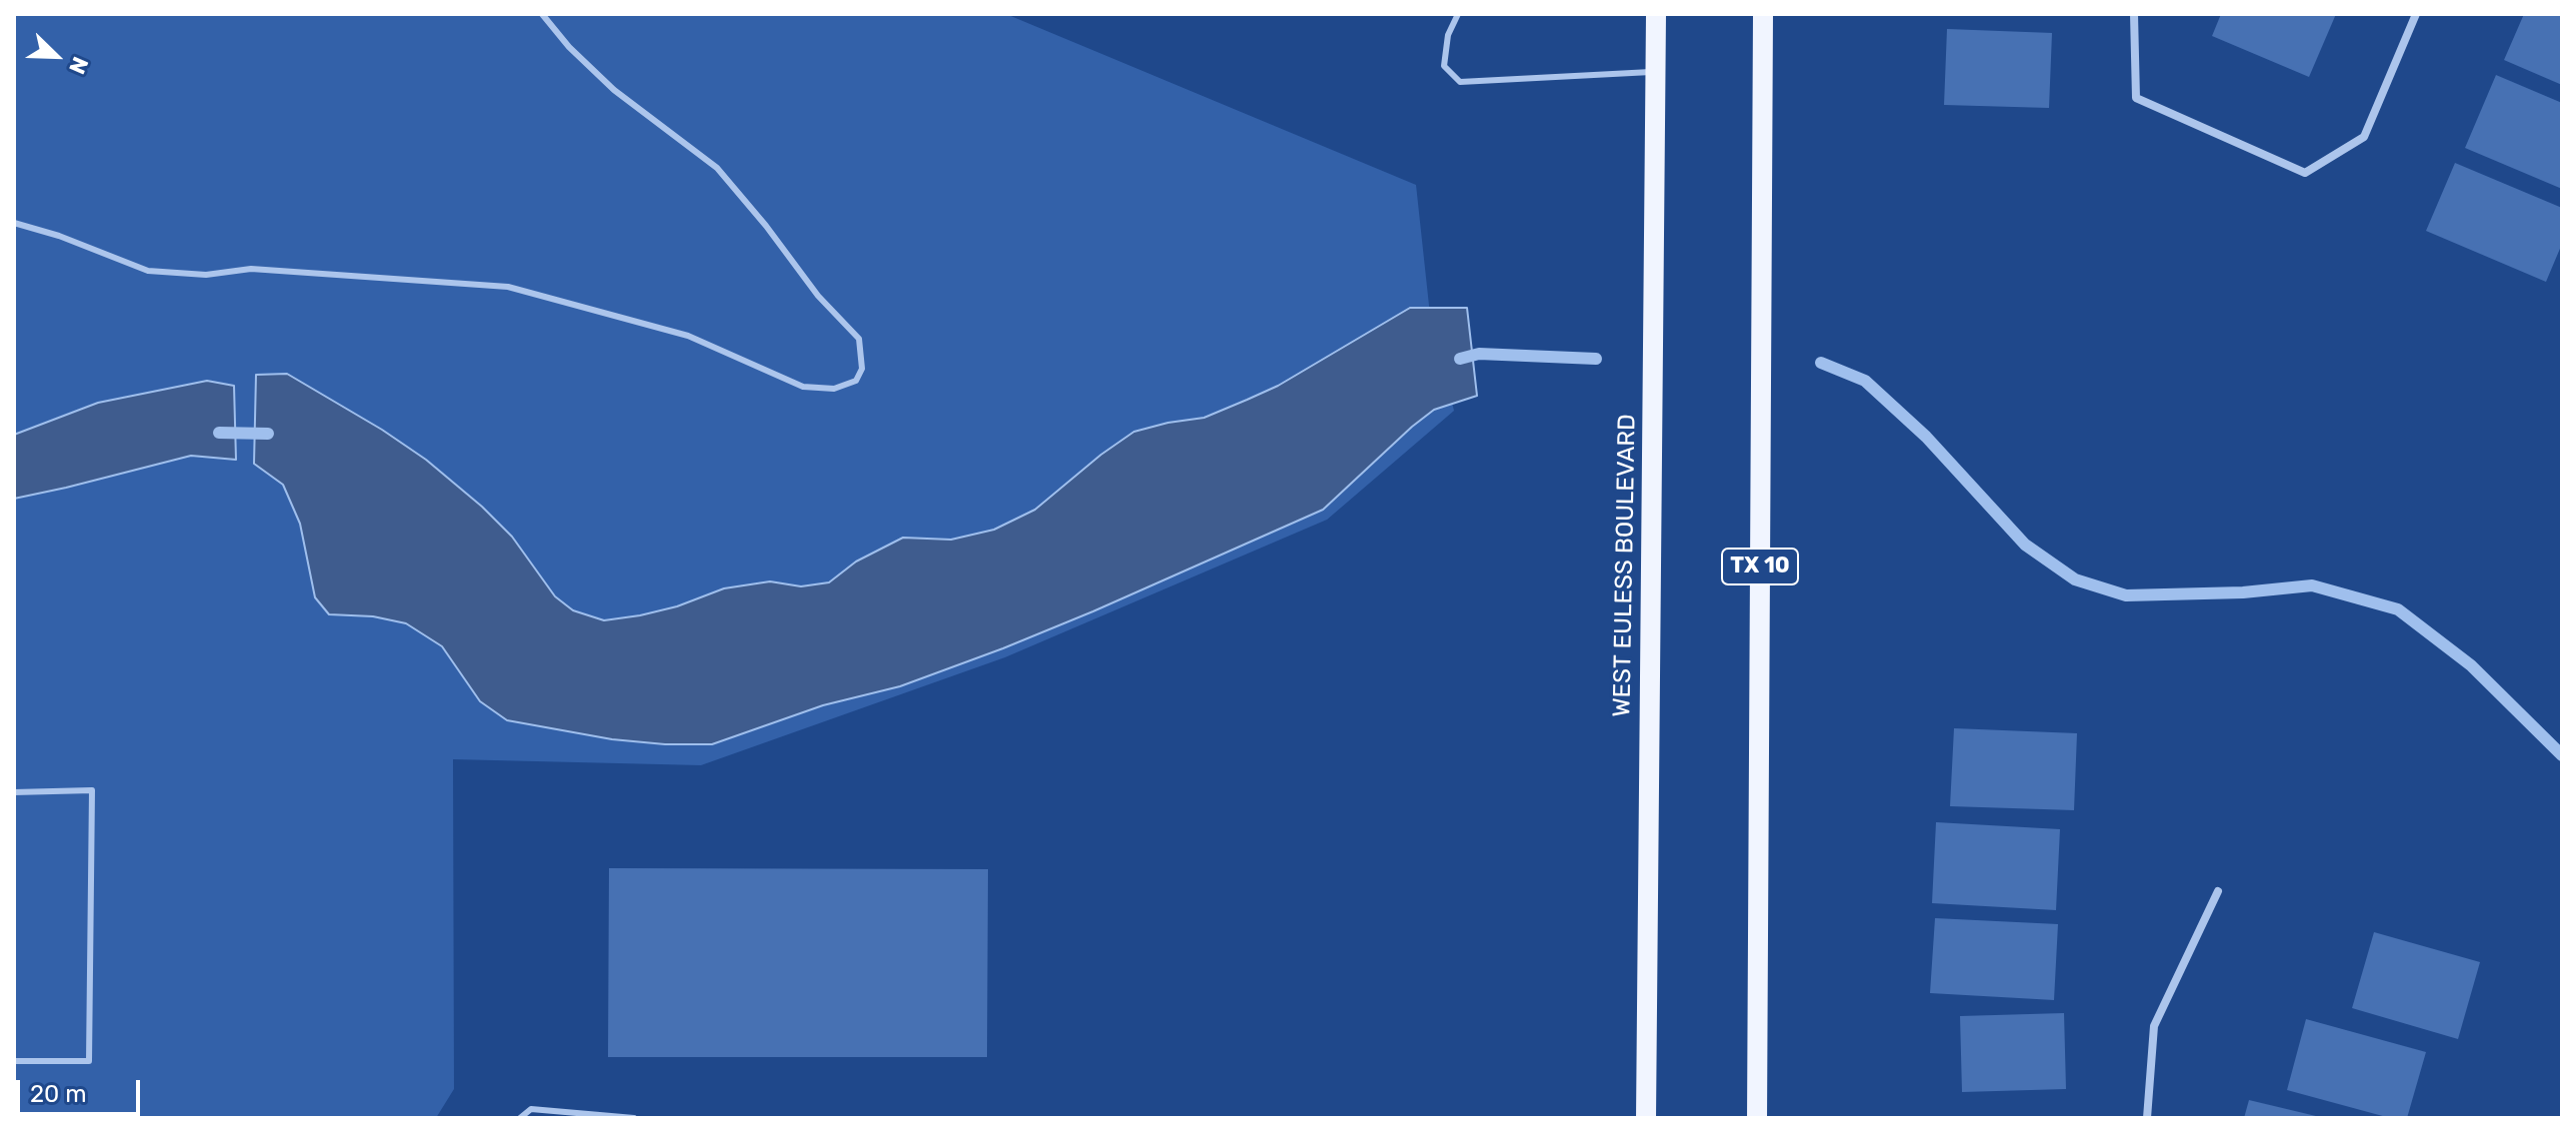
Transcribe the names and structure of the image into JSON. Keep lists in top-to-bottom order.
{
  "streets": {
    "main road": ["WEST EULESS BOULEVARD", "TX 10"]
  },
  "scale_bar": "20 m",
  "north": "bottom right"
}
